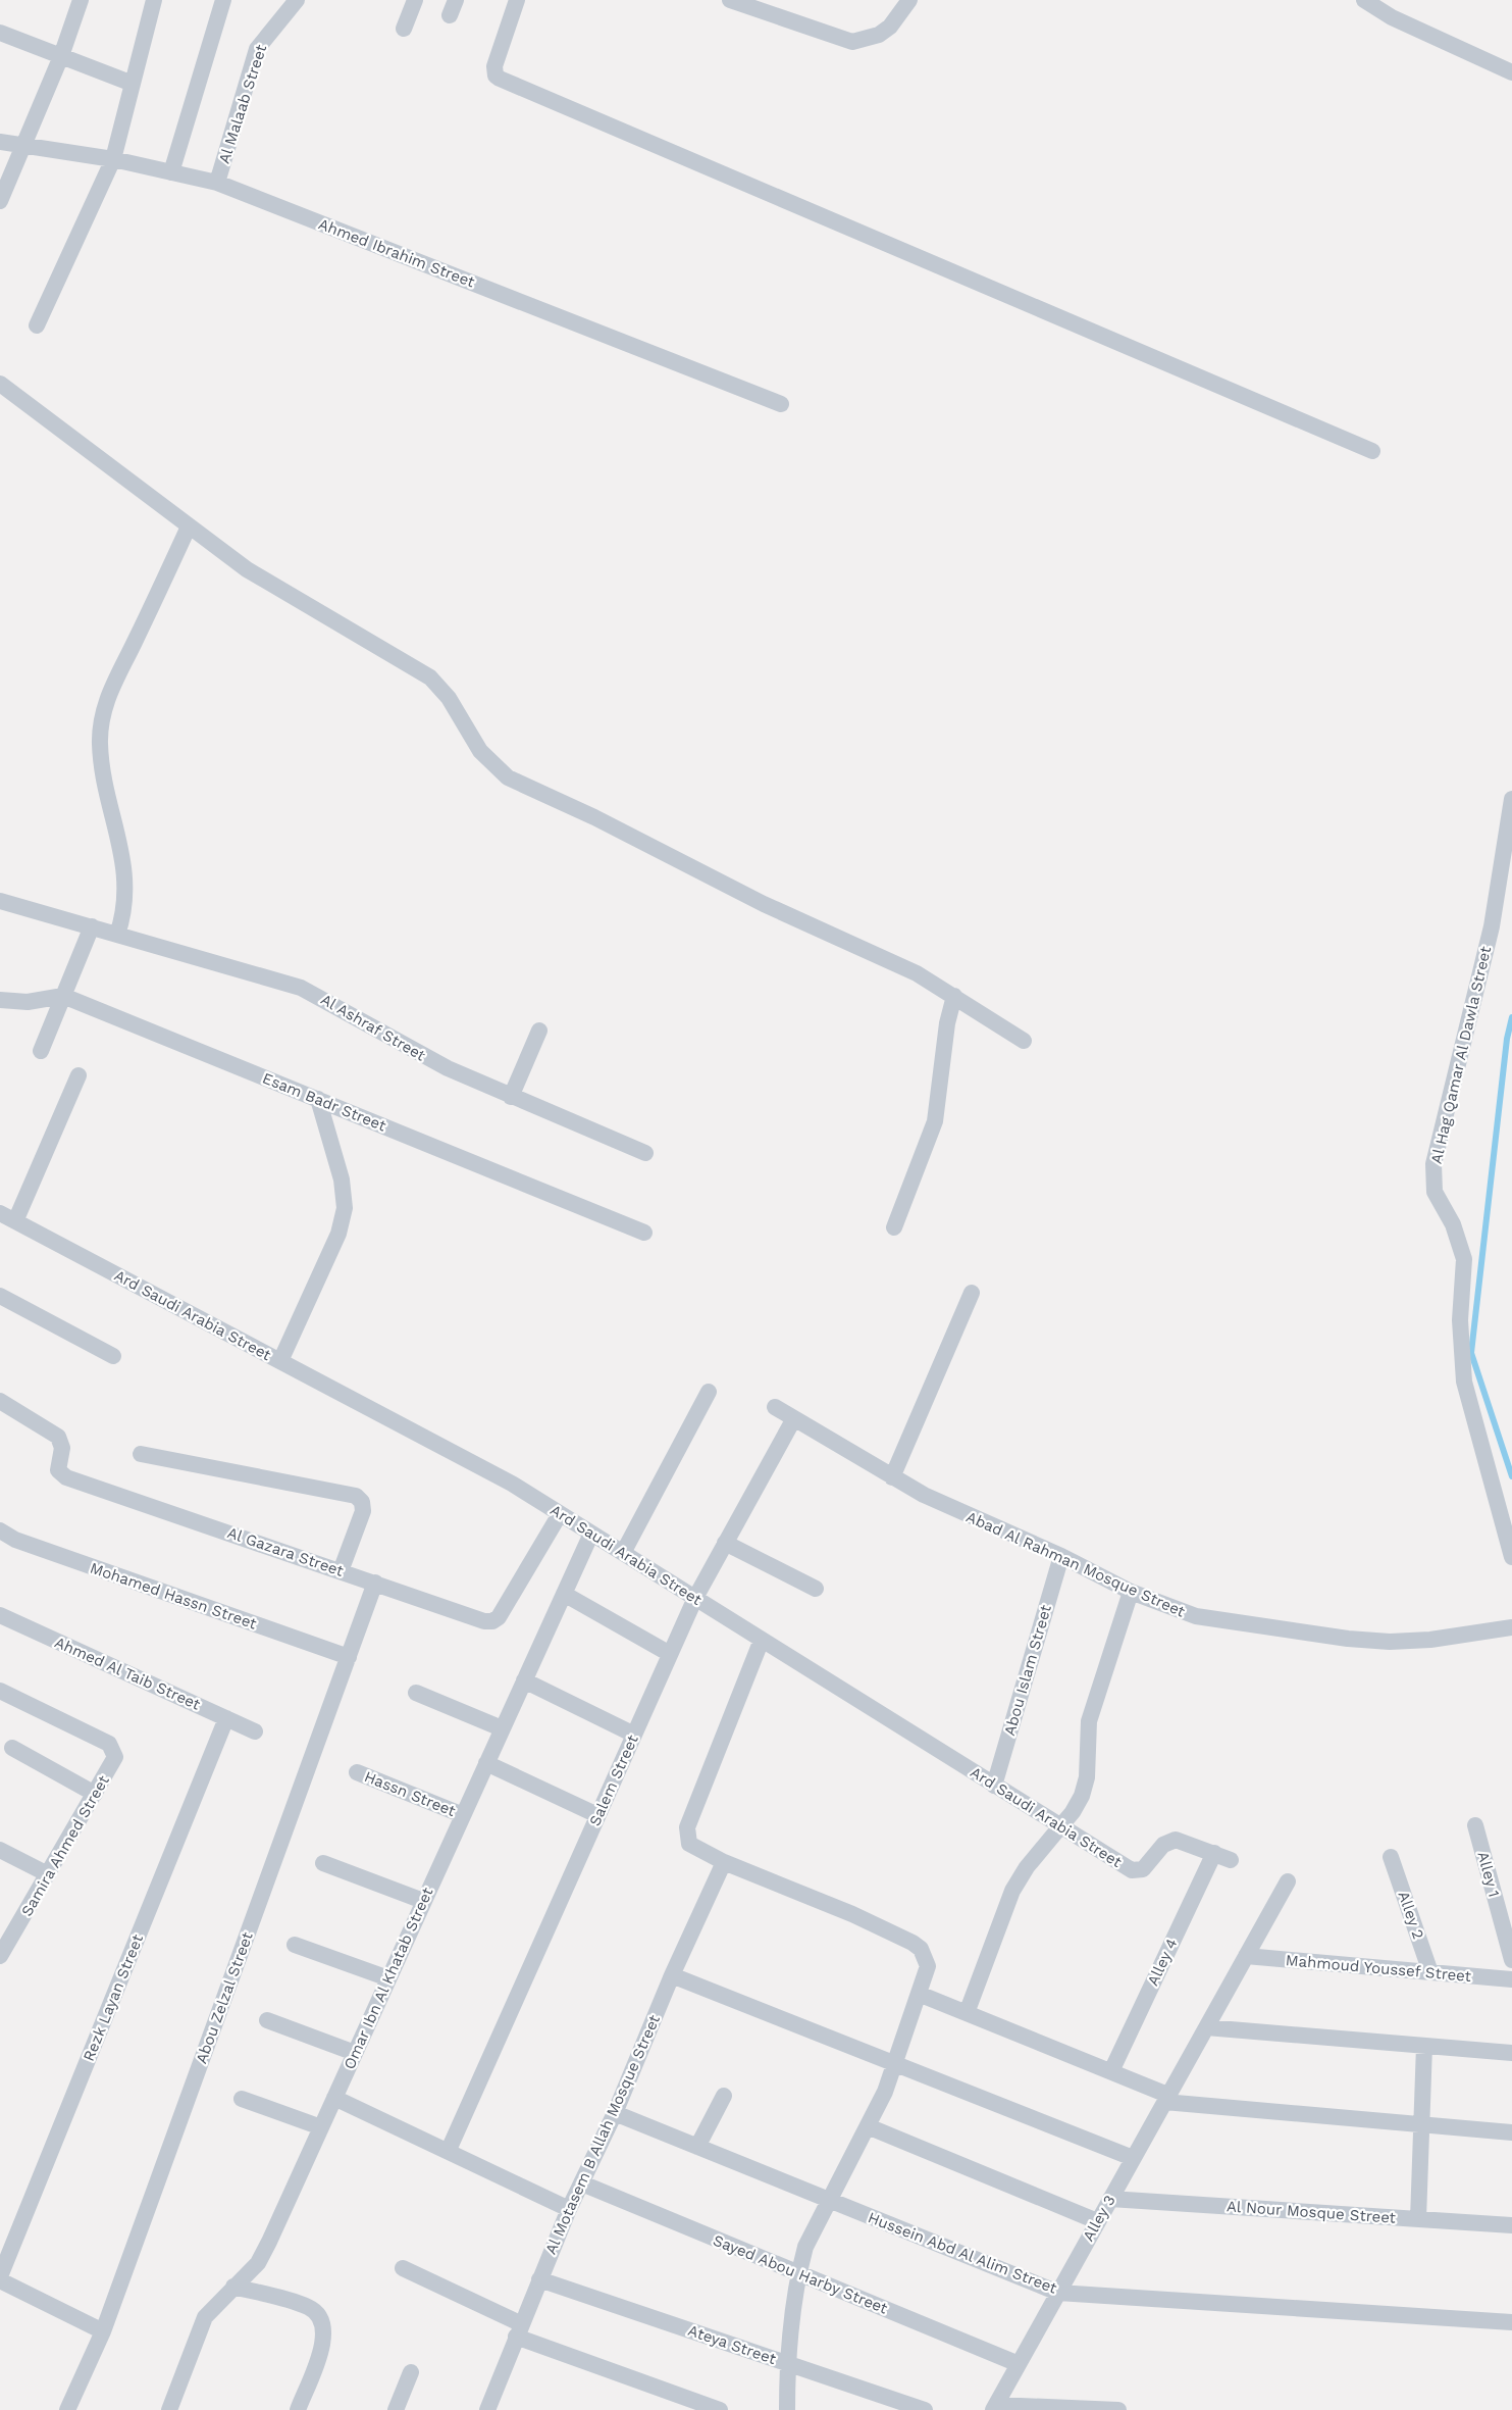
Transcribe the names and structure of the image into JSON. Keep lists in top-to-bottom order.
{
  "streets": {
    "street": [
      "Al Malaab Street",
      "Ahmed Ibrahim Street",
      "Al Ashraf Street",
      "Al Hag Qamar Al Dawla Street",
      "Esam Badr Street",
      "Ard Saudi Arabia Street",
      "Al Gazara Street",
      "Abad Al Rahman Mosque Street",
      "Mohamed Hassn Street",
      "Abou Islam Street",
      "Ahmed Al Taib Street",
      "Salem Street",
      "Hassn Street",
      "Samira Ahmed Street",
      "Alley 1",
      "Alley 2",
      "Alley 4",
      "Mahmoud Youssef Street",
      "Omar Ibn Al Khatab Street",
      "Rezk Layan Street",
      "Abou Zelzal Street",
      "Al Motasem B Allah Mosque Street",
      "Al Nour Mosque Street",
      "Alley 3",
      "Hussein Abd Al Alim Street",
      "Sayed Abou Harby Street",
      "Ateya Street"
    ]
  },
  "crossings": [
    ["Al Malaab Street", "Ahmed Ibrahim Street"],
    ["Ard Saudi Arabia Street", "Al Gazara Street"],
    ["Ard Saudi Arabia Street", "Abou Islam Street"],
    ["Ard Saudi Arabia Street", "Salem Street"],
    ["Ard Saudi Arabia Street", "Alley 4"],
    ["Ard Saudi Arabia Street", "Omar Ibn Al Khatab Street"],
    ["Al Gazara Street", "Abou Zelzal Street"],
    ["Abad Al Rahman Mosque Street", "Abou Islam Street"],
    ["Abad Al Rahman Mosque Street", "Salem Street"],
    ["Mohamed Hassn Street", "Abou Zelzal Street"],
    ["Ahmed Al Taib Street", "Rezk Layan Street"],
    ["Hassn Street", "Omar Ibn Al Khatab Street"],
    ["Alley 2", "Mahmoud Youssef Street"],
    ["Mahmoud Youssef Street", "Alley 3"],
    ["Al Motasem B Allah Mosque Street", "Hussein Abd Al Alim Street"],
    ["Al Motasem B Allah Mosque Street", "Sayed Abou Harby Street"],
    ["Al Motasem B Allah Mosque Street", "Ateya Street"],
    ["Al Nour Mosque Street", "Alley 3"],
    ["Alley 3", "Hussein Abd Al Alim Street"],
    ["Alley 3", "Sayed Abou Harby Street"]
  ]
}
